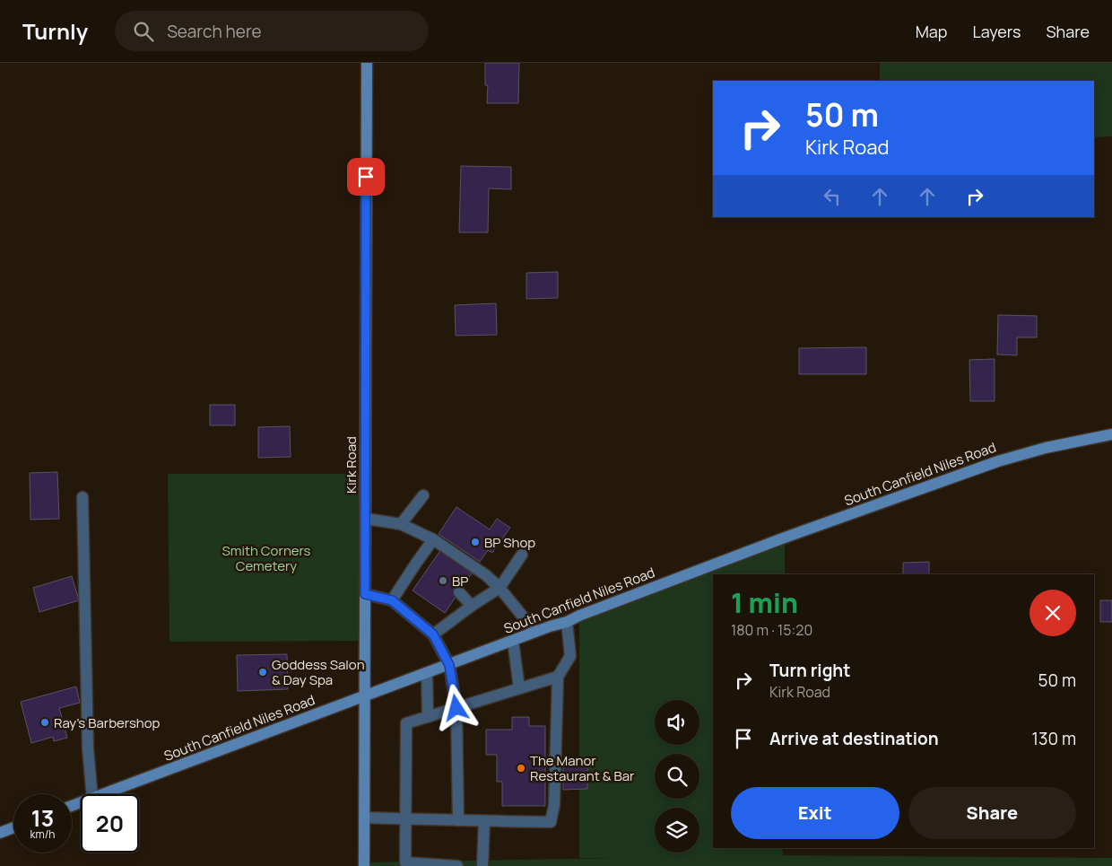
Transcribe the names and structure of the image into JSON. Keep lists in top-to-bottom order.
{
  "streets": {
    "main road": ["Kirk Road", "South Canfield Niles Road"]
  },
  "crossings": [
    ["Kirk Road", "South Canfield Niles Road"]
  ],
  "parks": ["Smith Corners Cemetery"],
  "places": [
    "BP Shop",
    "BP",
    "Goddess Salon & Day Spa",
    "Ray's Barbershop",
    "The Manor Restaurant & Bar"
  ],
  "page": {
    "header": "Turnly",
    "search": "Search here",
    "nav": ["Map", "Layers", "Share"],
    "turn": ["50 m", "Kirk Road"],
    "heading": ["1 min", "180 m · 15:20"],
    "list": [
      {
        "name": "Turn right",
        "note": "Kirk Road",
        "value": "50 m"
      },
      {
        "name": "Arrive at destination",
        "value": "130 m"
      }
    ],
    "buttons": ["Exit", "Share"],
    "speed": "13 km/h",
    "limit": "20"
  }
}
